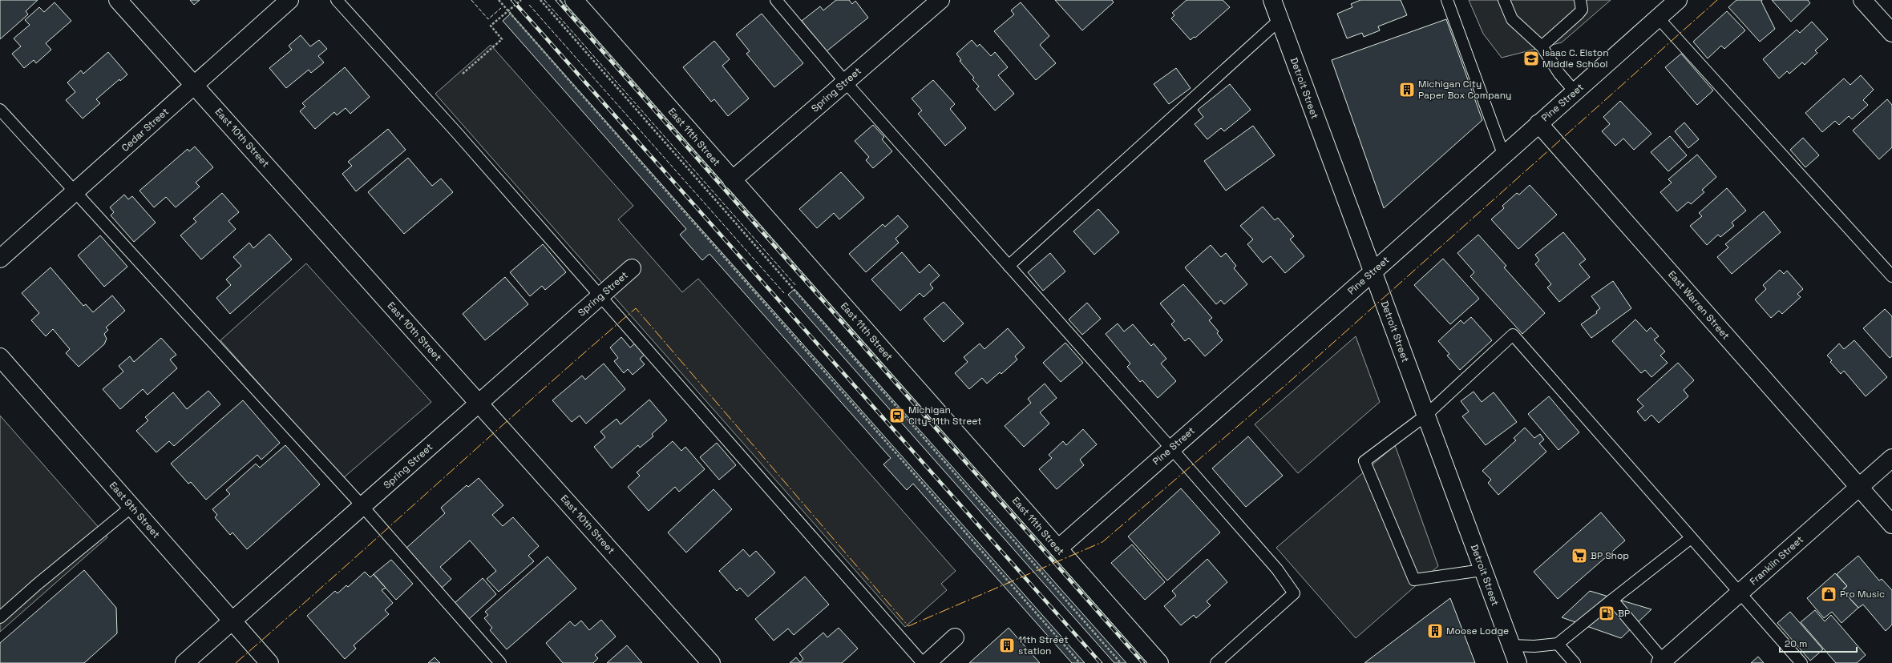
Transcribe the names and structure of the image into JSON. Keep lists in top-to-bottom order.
{
  "streets": {
    "street": [
      "Detroit Street",
      "Spring Street",
      "Pine Street",
      "Cedar Street",
      "East 11th Street",
      "East 10th Street",
      "East Warren Street",
      "East 9th Street",
      "Franklin Street"
    ]
  },
  "crossings": [
    ["Detroit Street", "Pine Street"],
    ["Spring Street", "East 11th Street"],
    ["Spring Street", "East 10th Street"],
    ["Spring Street", "East 9th Street"],
    ["Pine Street", "East 11th Street"],
    ["Pine Street", "East Warren Street"],
    ["Cedar Street", "East 10th Street"],
    ["East Warren Street", "Franklin Street"]
  ],
  "places": {
    "school or university": ["Isaac C. Elston Middle School"],
    "building": ["Michigan City Paper Box Company", "Moose Lodge", "11th Street station"],
    "station": ["Michigan City-11th Street"],
    "supermarket": ["BP Shop"],
    "shop": ["Pro Music"],
    "fuel station": ["BP"]
  },
  "scale_bar": "20 m"
}
